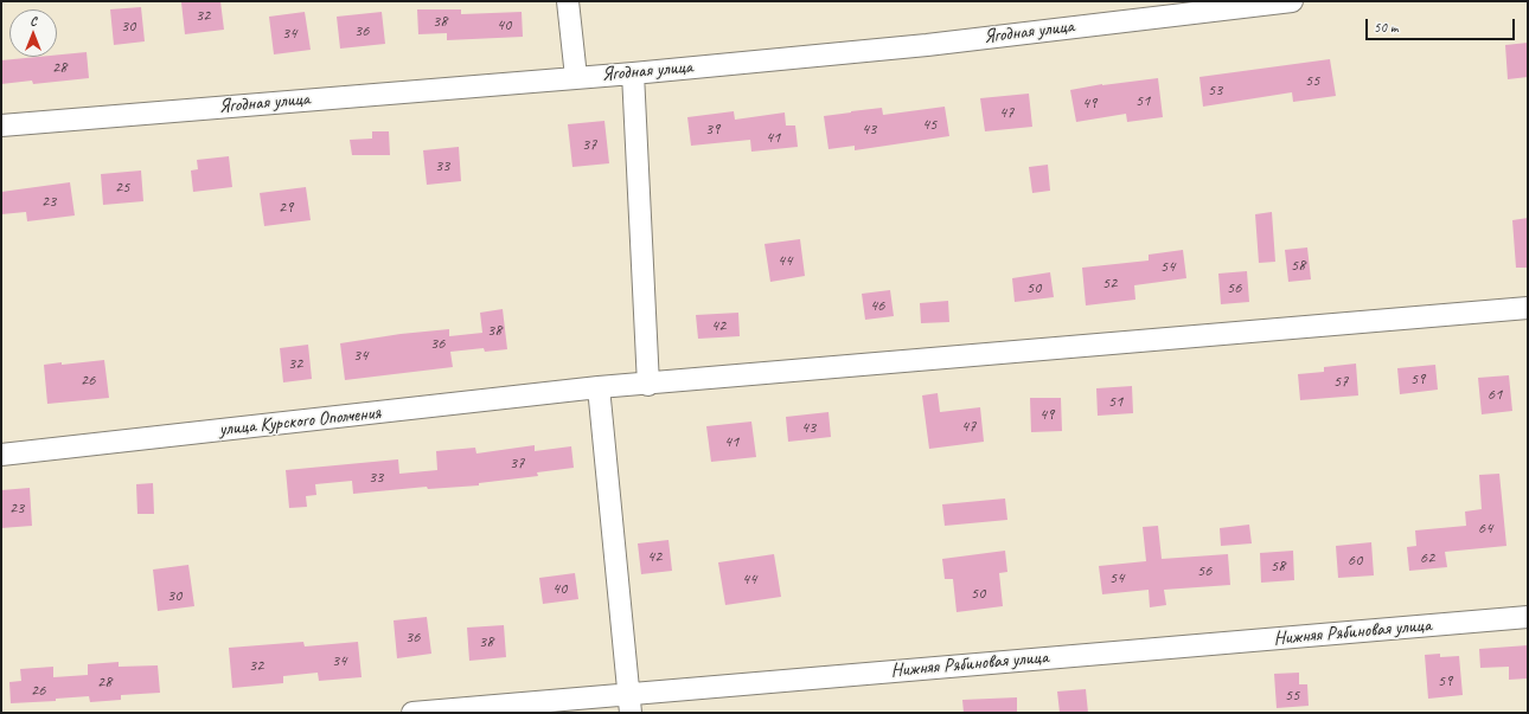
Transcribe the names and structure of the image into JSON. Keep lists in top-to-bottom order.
{
  "streets": {
    "street": ["Ягодная улица", "улица Курского Ополчения", "Нижняя Рябиновая улица"]
  },
  "house_numbers": [
    "32",
    "38",
    "40",
    "30",
    "36",
    "34",
    "28",
    "55",
    "53",
    "51",
    "49",
    "47",
    "45",
    "39",
    "43",
    "41",
    "37",
    "33",
    "25",
    "23",
    "29",
    "44",
    "58",
    "54",
    "52",
    "50",
    "56",
    "46",
    "42",
    "38",
    "36",
    "34",
    "32",
    "59",
    "26",
    "57",
    "61",
    "51",
    "49",
    "47",
    "43",
    "41",
    "37",
    "33",
    "23",
    "64",
    "42",
    "62",
    "60",
    "58",
    "56",
    "54",
    "44",
    "40",
    "50",
    "30",
    "36",
    "38",
    "34",
    "32",
    "59",
    "28",
    "26",
    "55"
  ],
  "scale_bar": "50 m",
  "north": "top"
}
